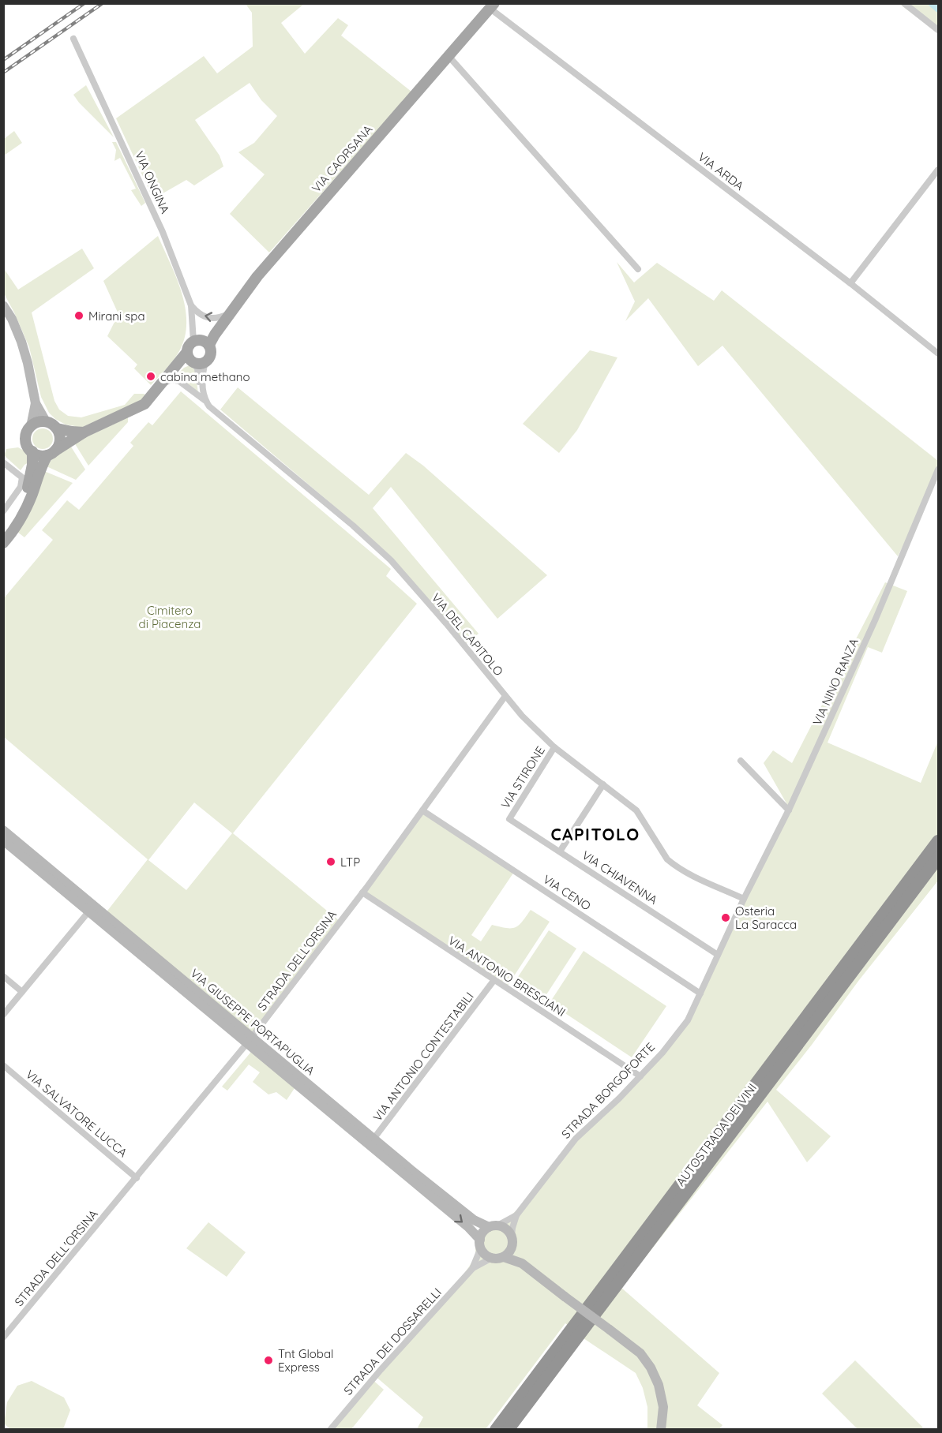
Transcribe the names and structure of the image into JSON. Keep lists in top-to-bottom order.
{
  "streets": {
    "highway": ["AUTOSTRADA DEI VINI"],
    "main road": ["VIA CAORSANA", "VIA GIUSEPPE PORTAPUGLIA"],
    "street": [
      "VIA ARDA",
      "VIA ONGINA",
      "VIA DEL CAPITOLO",
      "VIA NINO RANZA",
      "VIA STIRONE",
      "VIA CHIAVENNA",
      "VIA CENO",
      "STRADA DELL'ORSINA",
      "VIA ANTONIO BRESCIANI",
      "VIA ANTONIO CONTESTABILI",
      "STRADA BORGOFORTE",
      "VIA SALVATORE LUCCA",
      "STRADA DEI DOSSARELLI"
    ]
  },
  "crossings": [
    ["VIA CAORSANA", "VIA ARDA"],
    ["VIA DEL CAPITOLO", "VIA NINO RANZA"],
    ["VIA DEL CAPITOLO", "VIA STIRONE"],
    ["VIA DEL CAPITOLO", "STRADA DELL'ORSINA"],
    ["VIA DEL CAPITOLO", "STRADA BORGOFORTE"],
    ["VIA NINO RANZA", "STRADA BORGOFORTE"],
    ["VIA STIRONE", "VIA CHIAVENNA"],
    ["VIA CHIAVENNA", "STRADA BORGOFORTE"],
    ["VIA CENO", "STRADA DELL'ORSINA"],
    ["VIA CENO", "STRADA BORGOFORTE"],
    ["STRADA DELL'ORSINA", "VIA ANTONIO BRESCIANI"],
    ["STRADA DELL'ORSINA", "VIA GIUSEPPE PORTAPUGLIA"],
    ["STRADA DELL'ORSINA", "VIA SALVATORE LUCCA"],
    ["VIA ANTONIO BRESCIANI", "VIA ANTONIO CONTESTABILI"],
    ["VIA ANTONIO BRESCIANI", "STRADA BORGOFORTE"],
    ["VIA GIUSEPPE PORTAPUGLIA", "VIA ANTONIO CONTESTABILI"],
    ["VIA GIUSEPPE PORTAPUGLIA", "STRADA BORGOFORTE"],
    ["VIA GIUSEPPE PORTAPUGLIA", "STRADA DEI DOSSARELLI"],
    ["STRADA BORGOFORTE", "STRADA DEI DOSSARELLI"]
  ],
  "districts": ["CAPITOLO"],
  "parks": ["Cimitero di Piacenza"],
  "places": [
    "Mirani spa",
    "cabina methano",
    "LTP",
    "Osteria La Saracca",
    "Tnt Global Express"
  ]
}
